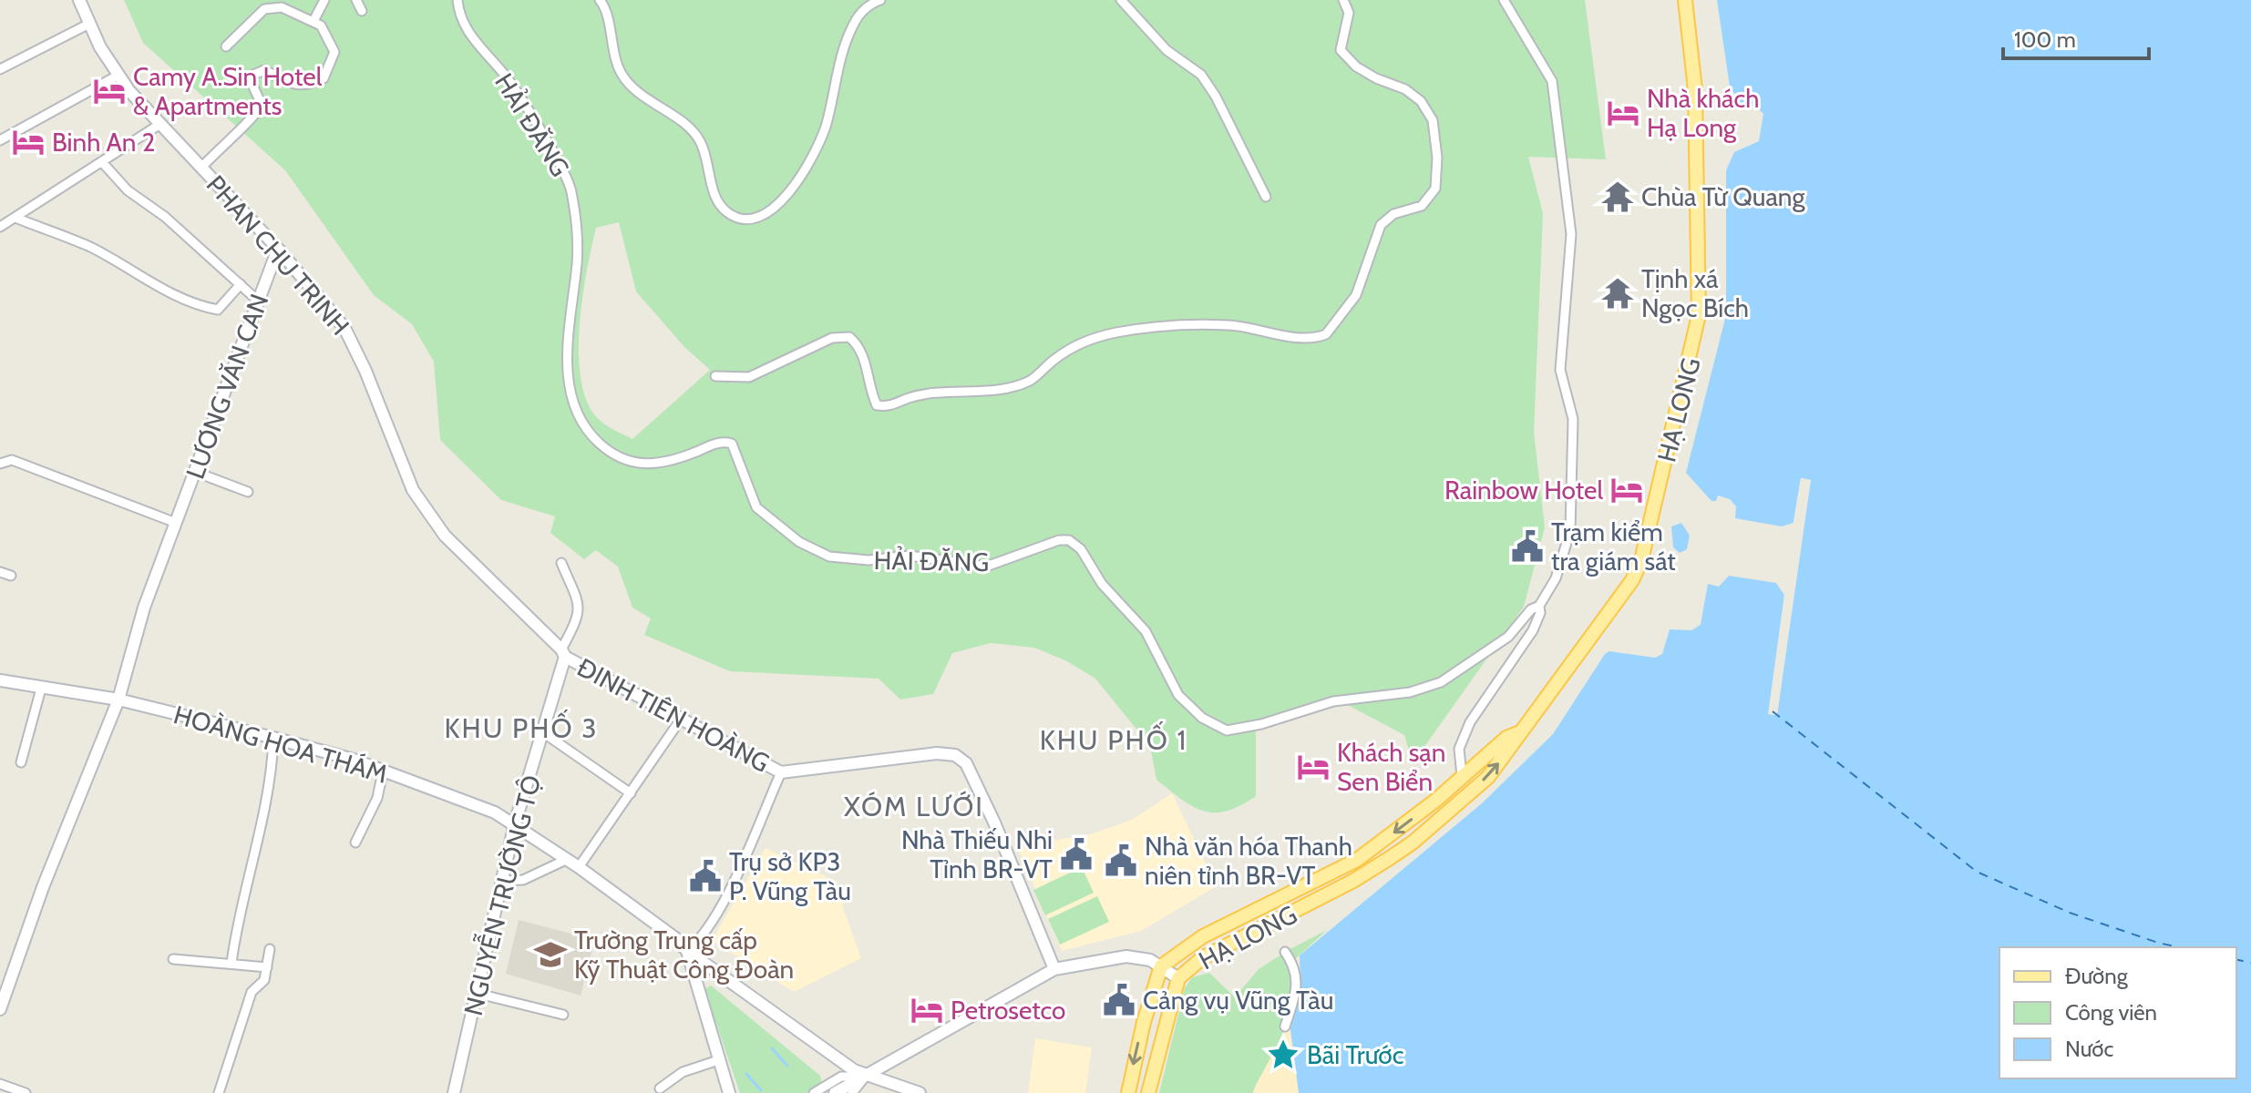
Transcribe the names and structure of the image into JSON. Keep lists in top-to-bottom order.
{
  "streets": {
    "main road": [
      "PHAN CHU TRINH",
      "LƯƠNG VĂN CAN",
      "HẠ LONG",
      "ĐINH TIÊN HOÀNG",
      "HOÀNG HOA THÁM",
      "NGUYỄN TRƯỜNG TỘ"
    ],
    "street": ["HẢI ĐĂNG"]
  },
  "crossings": [
    ["PHAN CHU TRINH", "LƯƠNG VĂN CAN"],
    ["PHAN CHU TRINH", "ĐINH TIÊN HOÀNG"],
    ["PHAN CHU TRINH", "NGUYỄN TRƯỜNG TỘ"],
    ["LƯƠNG VĂN CAN", "HOÀNG HOA THÁM"],
    ["ĐINH TIÊN HOÀNG", "NGUYỄN TRƯỜNG TỘ"],
    ["HOÀNG HOA THÁM", "NGUYỄN TRƯỜNG TỘ"]
  ],
  "districts": ["KHU PHỐ 3", "KHU PHỐ 1", "XÓM LƯỚI"],
  "places": {
    "hotel": [
      "Camy A.Sin Hotel & Apartments",
      "Nhà khách Hạ Long",
      "Binh An 2",
      "Rainbow Hotel",
      "Khách sạn Sen Biển",
      "Petrosetco"
    ],
    "temple": ["Chùa Từ Quang", "Tịnh xá Ngọc Bích"],
    "public building": [
      "Trạm kiểm tra giám sát",
      "Nhà Thiếu Nhi Tỉnh BR-VT",
      "Nhà văn hóa Thanh niên tỉnh BR-VT",
      "Trụ sở KP3 P. Vũng Tàu",
      "Cảng vụ Vũng Tàu"
    ],
    "school or university": ["Trường Trung cấp Kỹ Thuật Công Đoàn"],
    "place": ["Bãi Trước"]
  },
  "legend": ["Đường", "Công viên", "Nước"],
  "scale_bar": "100 m"
}
